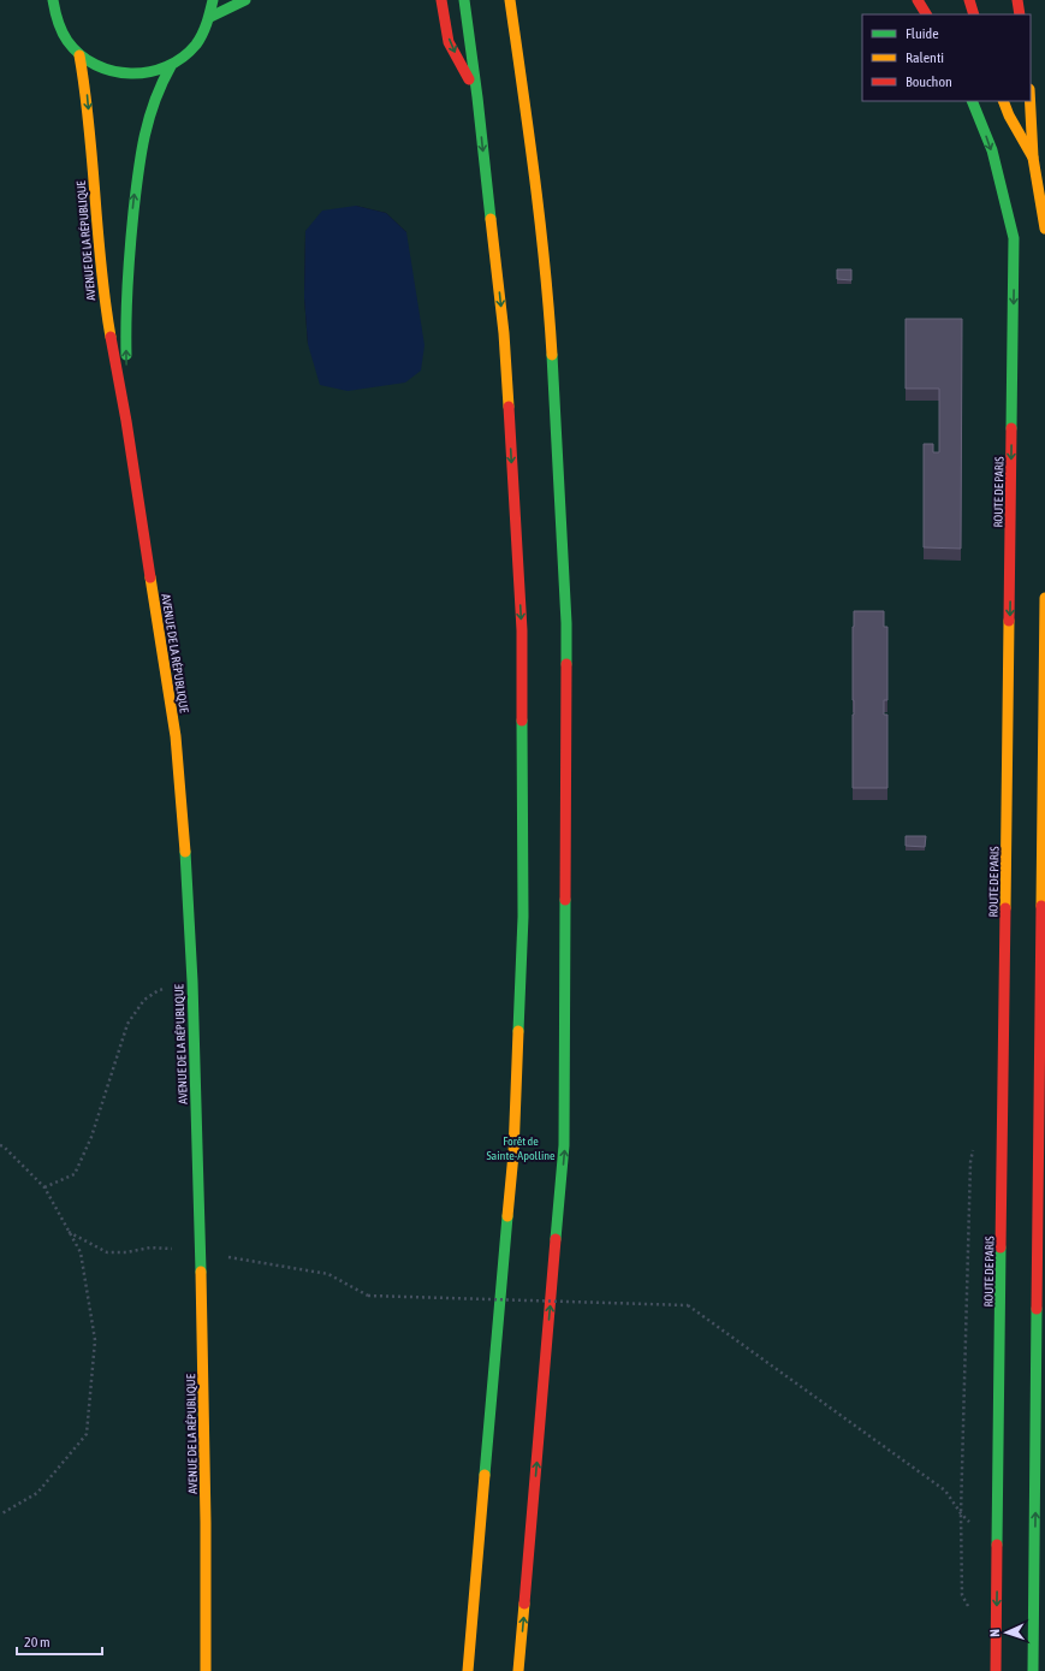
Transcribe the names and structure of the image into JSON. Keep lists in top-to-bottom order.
{
  "streets": {
    "main road": ["AVENUE DE LA RÉPUBLIQUE", "ROUTE DE PARIS"]
  },
  "parks": ["Forêt de Sainte-Apolline"],
  "legend": ["Fluide", "Ralenti", "Bouchon"],
  "scale_bar": "20 m",
  "north": "left"
}
